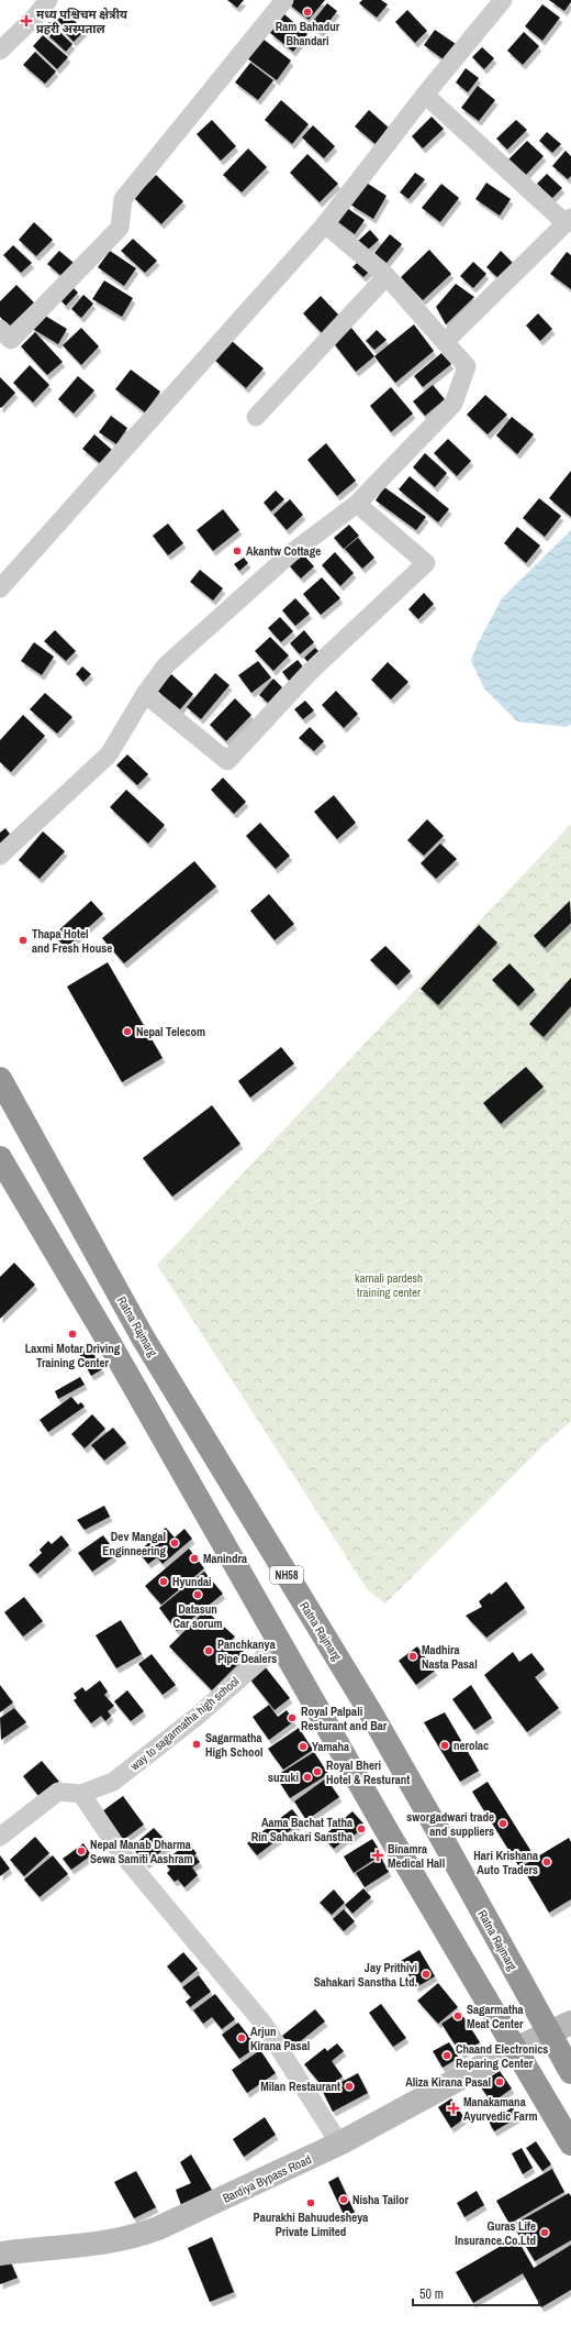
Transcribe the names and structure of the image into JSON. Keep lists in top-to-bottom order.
{
  "streets": {
    "highway": ["Ratna Rajmarg", "NH58"],
    "street": ["way to sagarmatha high school", "Bardiya Bypass Road"]
  },
  "crossings": [
    ["Ratna Rajmarg", "Bardiya Bypass Road"]
  ],
  "parks": ["karnali pardesh training center"],
  "places": {
    "other": [
      "Ram Bahadur Bhandari",
      "Akantw Cottage",
      "Thapa Hotel and Fresh House",
      "Nepal Telecom",
      "Laxmi Motar Driving Training Center",
      "Dev Mangal Enginneering",
      "Manindra",
      "Hyundai",
      "Datasun Car sorum",
      "Panchkanya Pipe Dealers",
      "Madhira Nasta Pasal",
      "Royal Palpali Resturant and Bar",
      "Sagarmatha High School",
      "nerolac",
      "Yamaha",
      "Royal Bheri Hotel & Resturant",
      "suzuki",
      "sworgadwari trade and suppliers",
      "Aama Bachat Tatha Rin Sahakari Sanstha",
      "Nepal Manab Dharma Sewa Samiti Aashram",
      "Hari Krishana Auto Traders",
      "Jay Prithivi Sahakari Sanstha Ltd.",
      "Sagarmatha Meat Center",
      "Arjun Kirana Pasal",
      "Chaand Electronics Reparing Center",
      "Aliza Kirana Pasal",
      "Milan Restaurant",
      "Nisha Tailor",
      "Paurakhi Bahuudesheya Private Limited",
      "Guras Life Insurance.Co.Ltd"
    ],
    "health": ["मध्य पश्चिचम क्षेत्रीय प्रहरी अस्पताल", "Binamra Medical Hall", "Manakamana Ayurvedic Farm"]
  },
  "scale_bar": "50 m"
}
